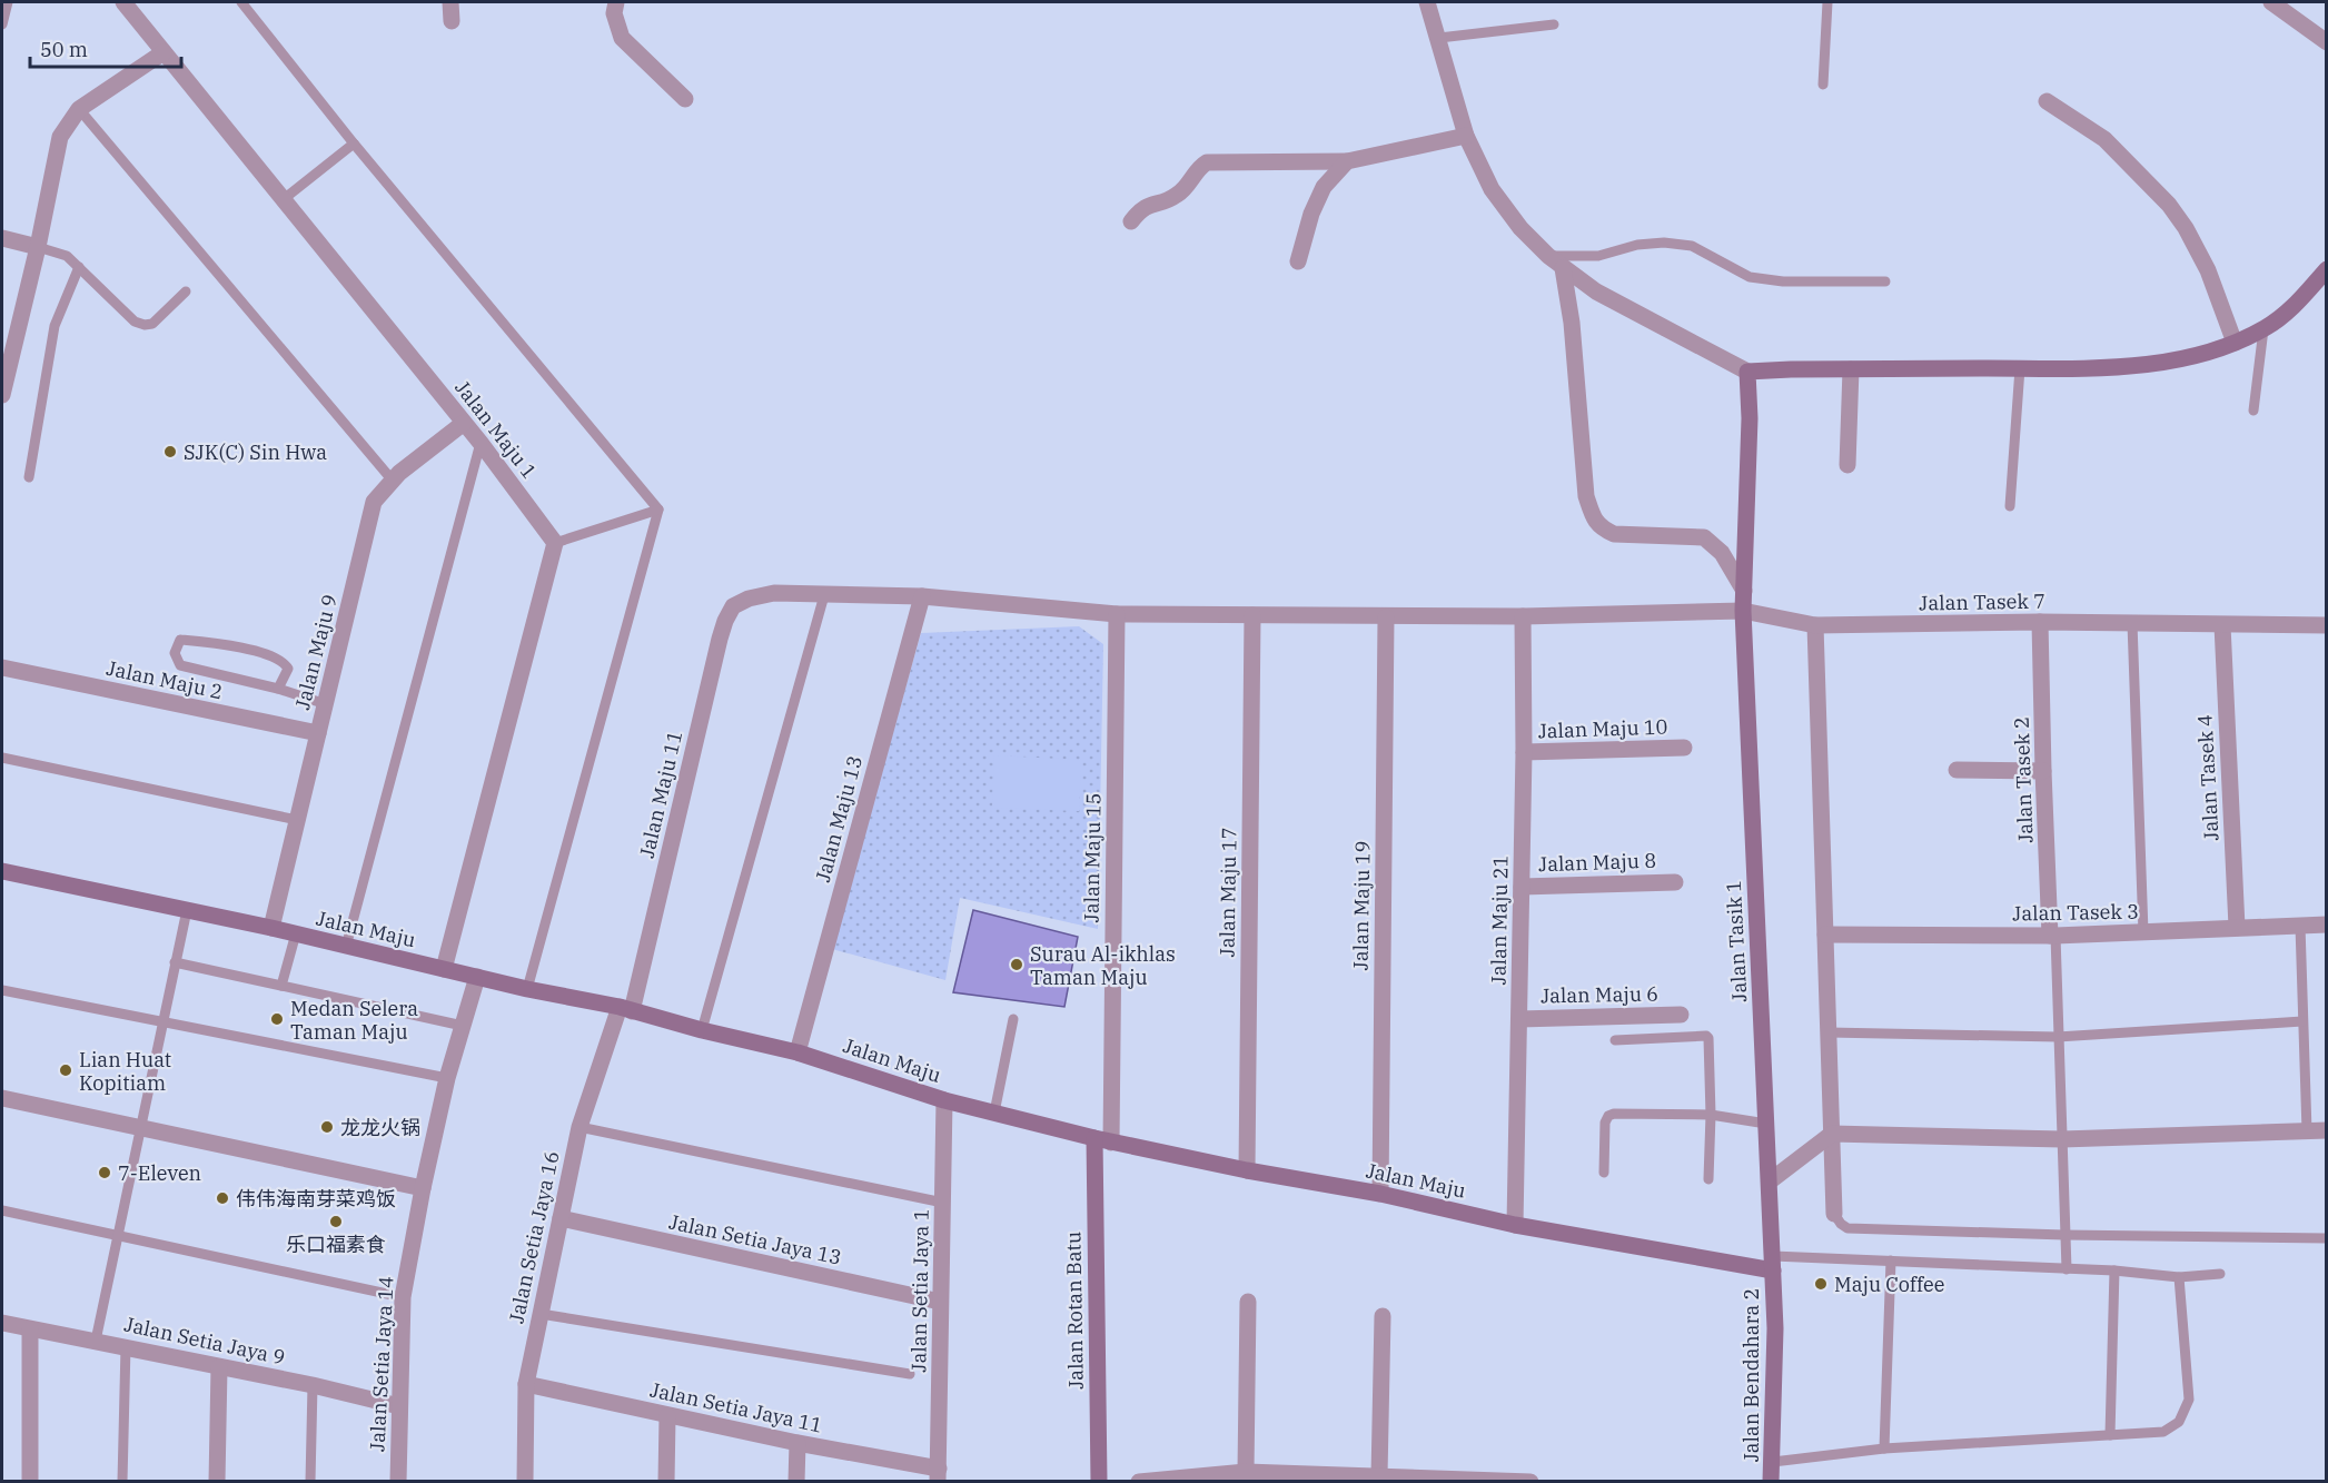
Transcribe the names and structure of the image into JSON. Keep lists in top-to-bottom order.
{
  "streets": {
    "street": [
      "Jalan Maju 1",
      "Jalan Tasek 7",
      "Jalan Maju 9",
      "Jalan Maju 2",
      "Jalan Maju 10",
      "Jalan Tasek 4",
      "Jalan Tasek 2",
      "Jalan Maju 11",
      "Jalan Maju 13",
      "Jalan Maju 15",
      "Jalan Maju 8",
      "Jalan Maju 17",
      "Jalan Maju 19",
      "Jalan Tasek 3",
      "Jalan Maju 21",
      "Jalan Maju",
      "Jalan Tasik 1",
      "Jalan Maju 6",
      "Jalan Setia Jaya 16",
      "Jalan Setia Jaya 13",
      "Jalan Setia Jaya 1",
      "Jalan Rotan Batu",
      "Jalan Setia Jaya 9",
      "Jalan Setia Jaya 14",
      "Jalan Bendahara 2",
      "Jalan Setia Jaya 11"
    ]
  },
  "crossings": [
    ["Jalan Maju 1", "Jalan Maju 9"],
    ["Jalan Tasek 7", "Jalan Tasek 4"],
    ["Jalan Tasek 7", "Jalan Tasek 2"],
    ["Jalan Tasek 7", "Jalan Maju 11"],
    ["Jalan Tasek 7", "Jalan Maju 13"],
    ["Jalan Tasek 7", "Jalan Maju 15"],
    ["Jalan Tasek 7", "Jalan Maju 17"],
    ["Jalan Tasek 7", "Jalan Maju 19"],
    ["Jalan Tasek 7", "Jalan Maju 21"],
    ["Jalan Tasek 7", "Jalan Tasik 1"],
    ["Jalan Maju 9", "Jalan Maju 2"],
    ["Jalan Maju 9", "Jalan Maju"],
    ["Jalan Maju 10", "Jalan Maju 21"],
    ["Jalan Tasek 4", "Jalan Tasek 3"],
    ["Jalan Tasek 2", "Jalan Tasek 3"],
    ["Jalan Maju 11", "Jalan Maju"],
    ["Jalan Maju 11", "Jalan Setia Jaya 16"],
    ["Jalan Maju 13", "Jalan Maju"],
    ["Jalan Maju 15", "Jalan Maju"],
    ["Jalan Maju 15", "Jalan Rotan Batu"],
    ["Jalan Maju 8", "Jalan Maju 21"],
    ["Jalan Maju 17", "Jalan Maju"],
    ["Jalan Maju 19", "Jalan Maju"],
    ["Jalan Maju 21", "Jalan Maju"],
    ["Jalan Maju 21", "Jalan Maju 6"],
    ["Jalan Maju", "Jalan Tasik 1"],
    ["Jalan Maju", "Jalan Setia Jaya 16"],
    ["Jalan Maju", "Jalan Setia Jaya 1"],
    ["Jalan Maju", "Jalan Rotan Batu"],
    ["Jalan Maju", "Jalan Setia Jaya 14"],
    ["Jalan Maju", "Jalan Bendahara 2"],
    ["Jalan Tasik 1", "Jalan Bendahara 2"],
    ["Jalan Setia Jaya 16", "Jalan Setia Jaya 13"],
    ["Jalan Setia Jaya 16", "Jalan Setia Jaya 11"],
    ["Jalan Setia Jaya 13", "Jalan Setia Jaya 1"],
    ["Jalan Setia Jaya 1", "Jalan Setia Jaya 11"],
    ["Jalan Setia Jaya 9", "Jalan Setia Jaya 14"]
  ],
  "places": [
    "SJK(C) Sin Hwa",
    "Surau Al-ikhlas Taman Maju",
    "Medan Selera Taman Maju",
    "Lian Huat Kopitiam",
    "龙龙火锅",
    "7-Eleven",
    "伟伟海南芽菜鸡饭",
    "乐口福素食",
    "Maju Coffee"
  ],
  "scale_bar": "50 m"
}
